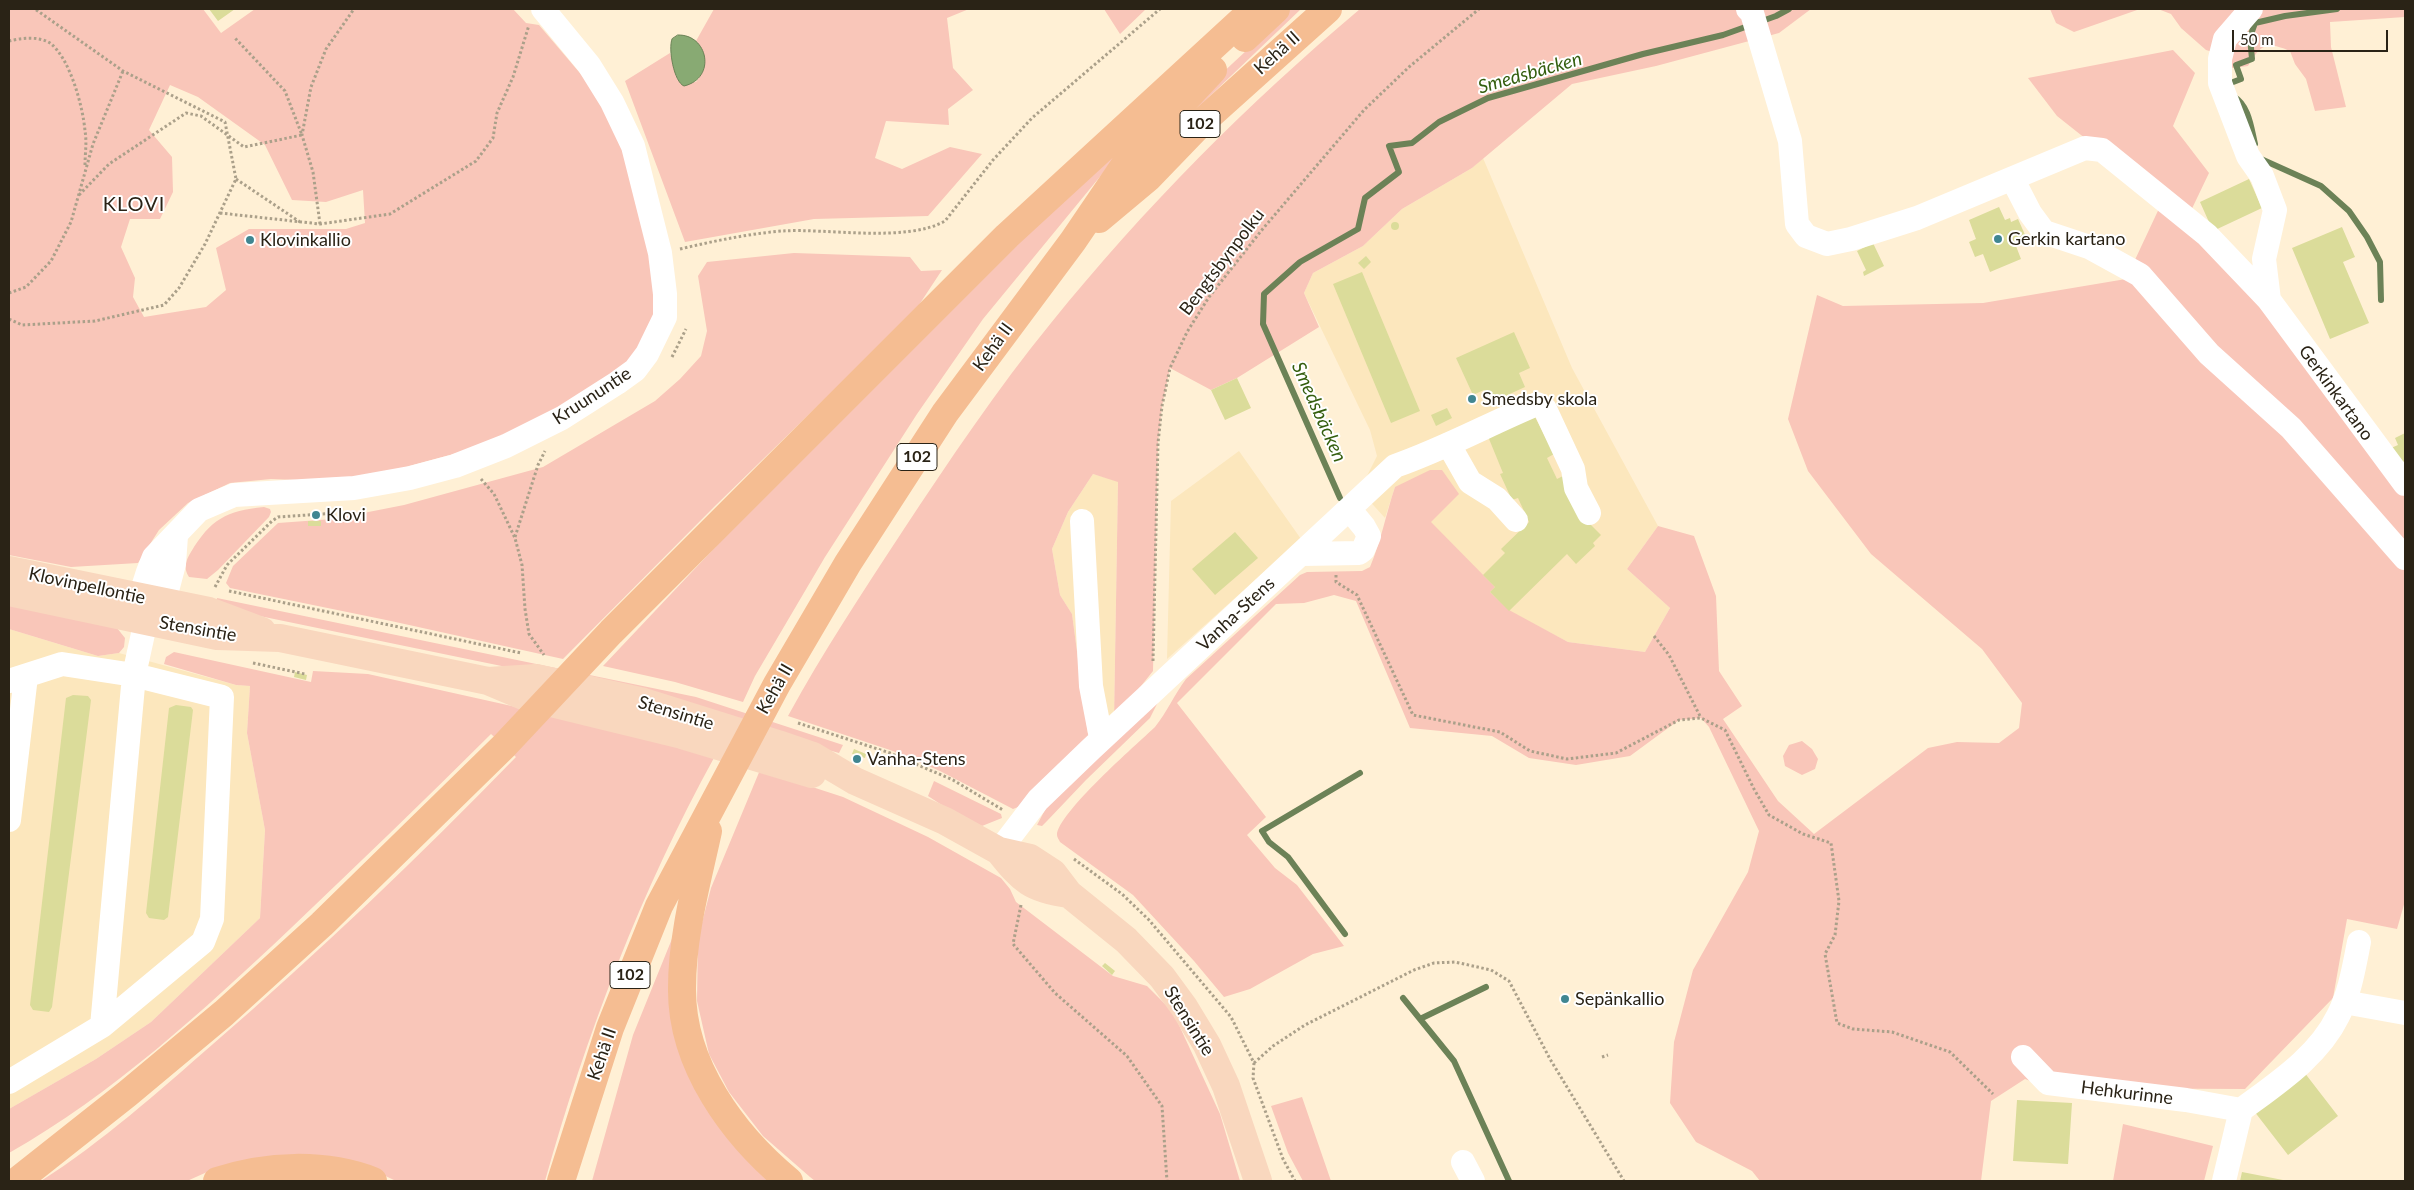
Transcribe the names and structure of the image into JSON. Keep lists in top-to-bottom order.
{
  "streets": {
    "highway": ["Kehä II", "102"],
    "main road": ["Klovinpellontie", "Stensintie"],
    "street": [
      "Gerkinkartano",
      "Kruununtie",
      "Vanha-Stens",
      "Hehkurinne"
    ],
    "path": ["Bengtsbynpolku"]
  },
  "crossings": [
    ["Kruununtie", "Klovinpellontie"],
    ["Kruununtie", "Stensintie"],
    ["Klovinpellontie", "Stensintie"],
    ["Vanha-Stens", "Stensintie"]
  ],
  "districts": ["KLOVI"],
  "water": ["Smedsbäcken"],
  "places": [
    "Gerkin kartano",
    "Klovinkallio",
    "Smedsby skola",
    "Klovi",
    "Vanha-Stens",
    "Sepänkallio"
  ],
  "scale_bar": "50 m"
}
